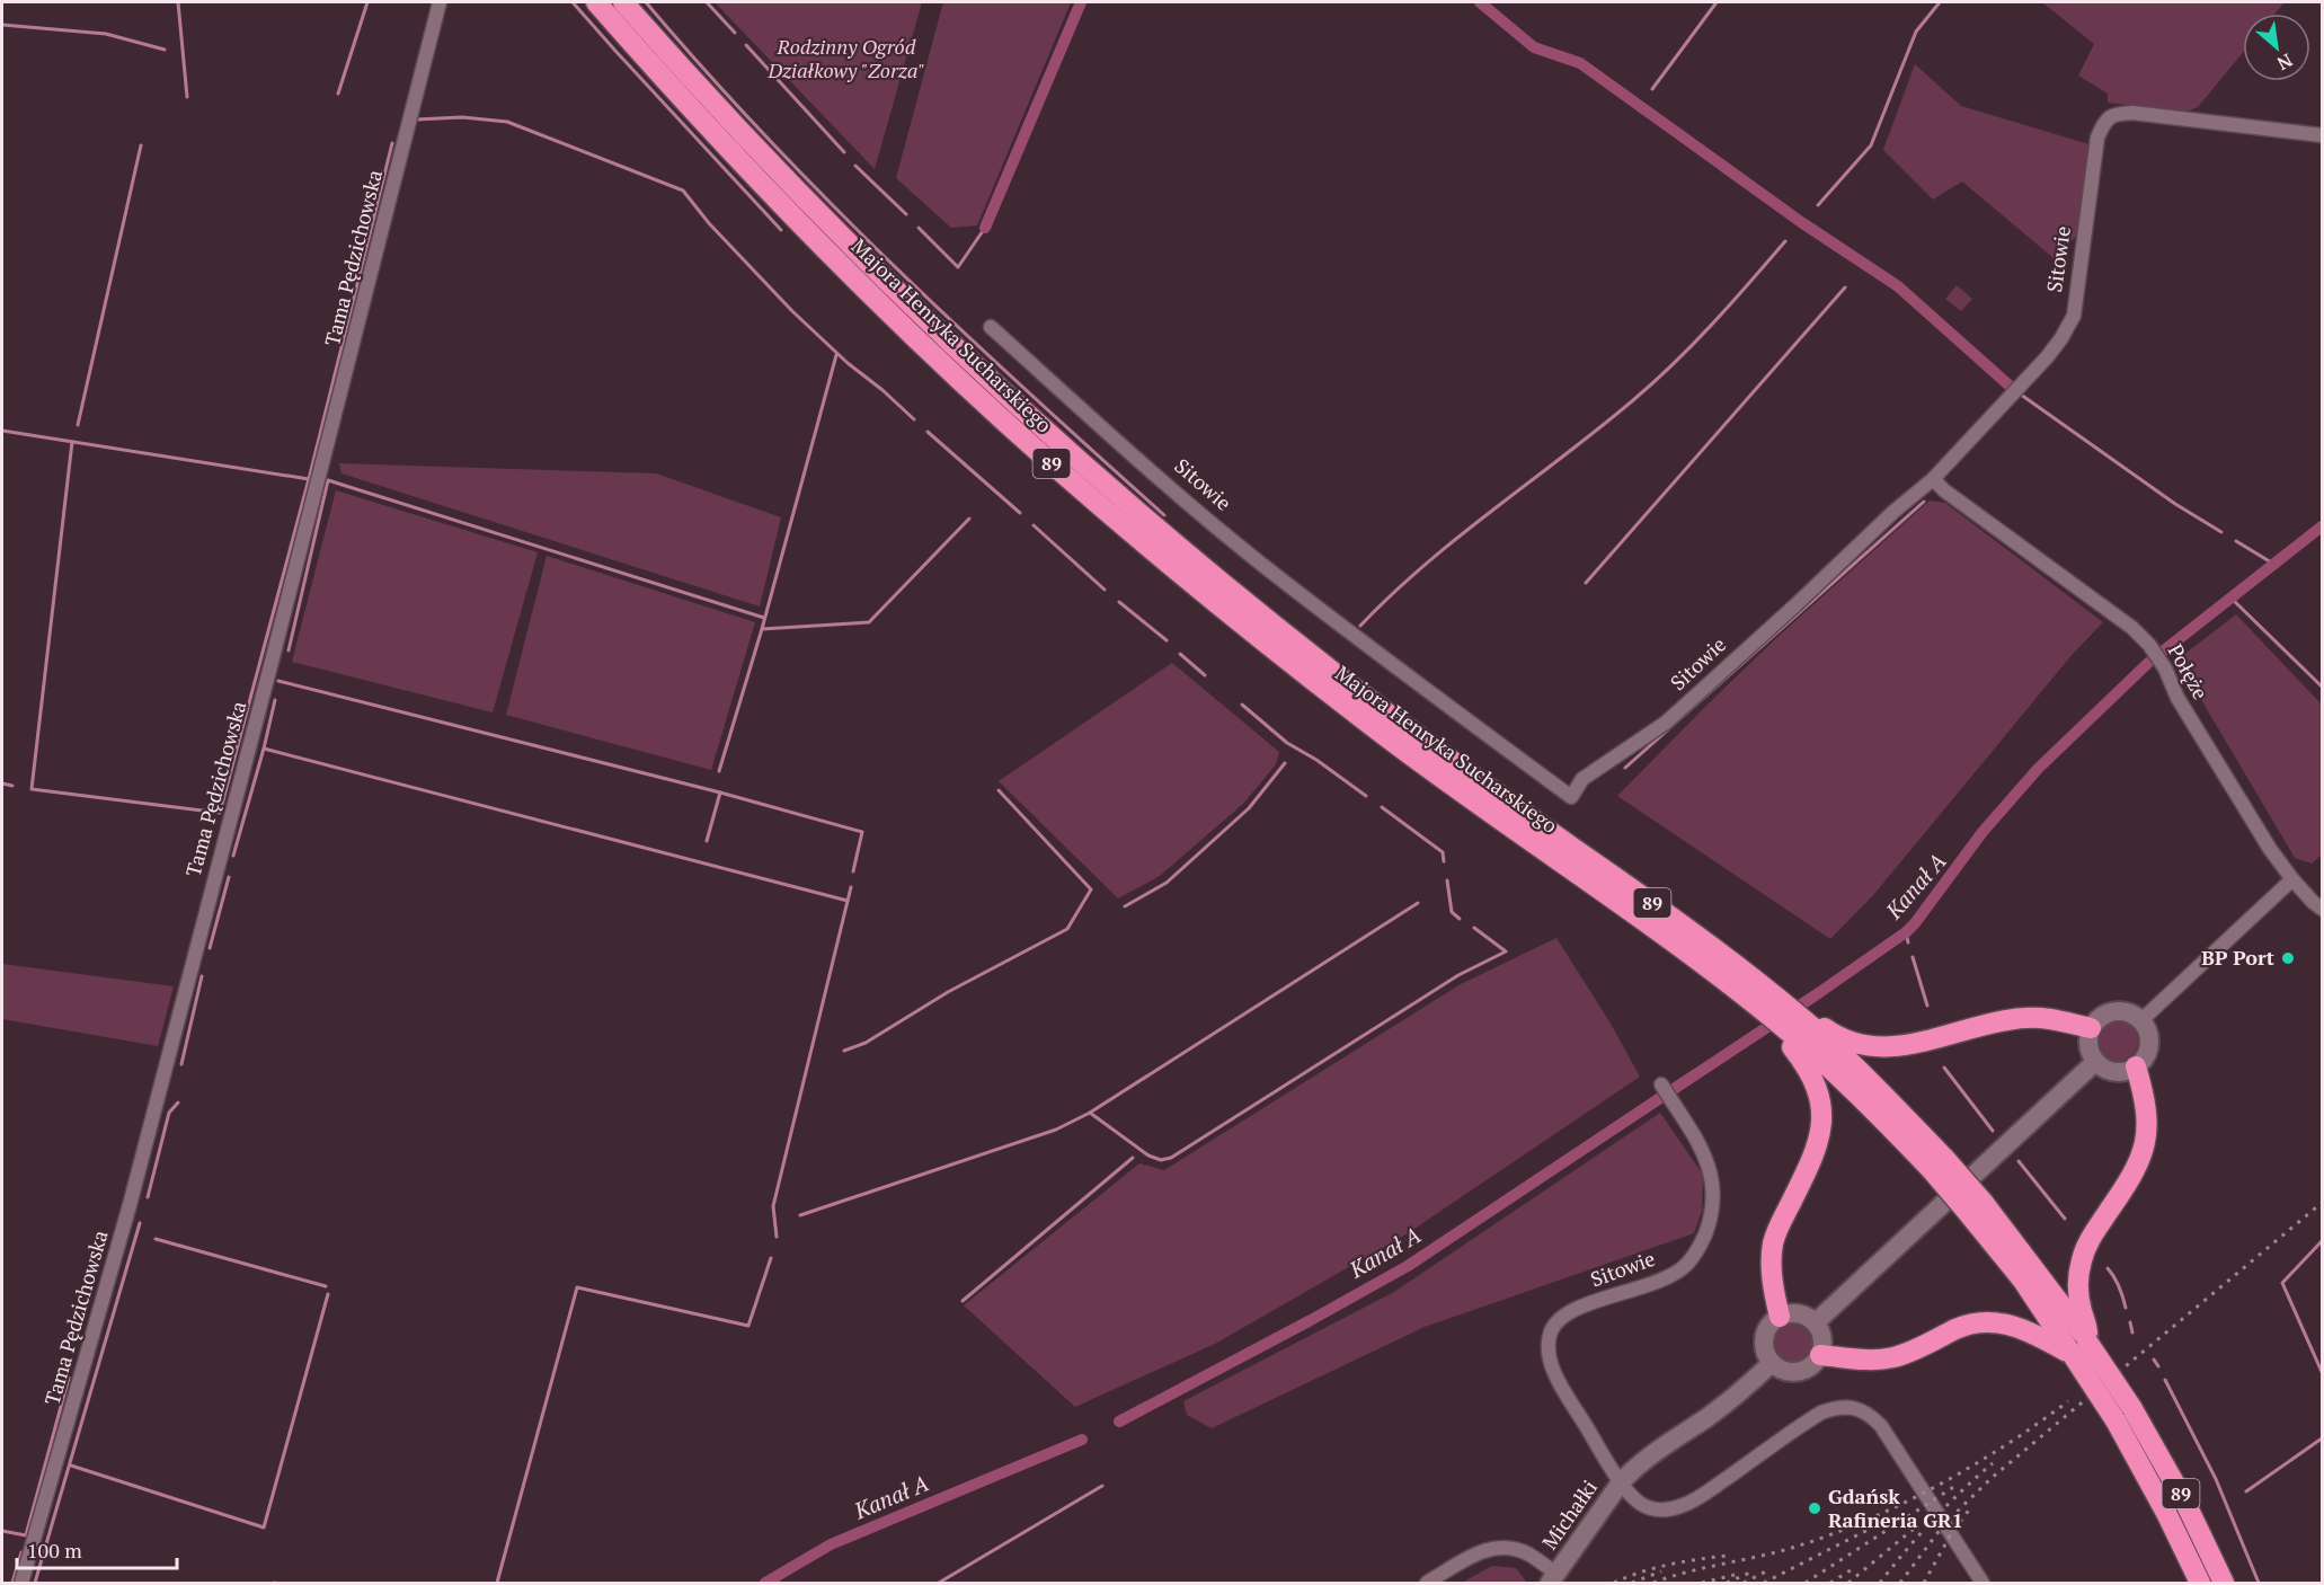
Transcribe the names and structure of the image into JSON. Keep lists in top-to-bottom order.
{
  "streets": {
    "highway": ["Majora Henryka Sucharskiego", "89"],
    "street": [
      "Tama Pędzichowska",
      "Sitowie",
      "Połęże",
      "Michałki"
    ]
  },
  "crossings": [
    ["Sitowie", "Połęże"],
    ["Sitowie", "Michałki"]
  ],
  "water": ["Kanał A"],
  "parks": ["Rodzinny Ogród Działkowy \"Zorza\""],
  "places": ["BP Port", "Gdańsk Rafineria GR1"],
  "scale_bar": "100 m",
  "north": "bottom right"
}
